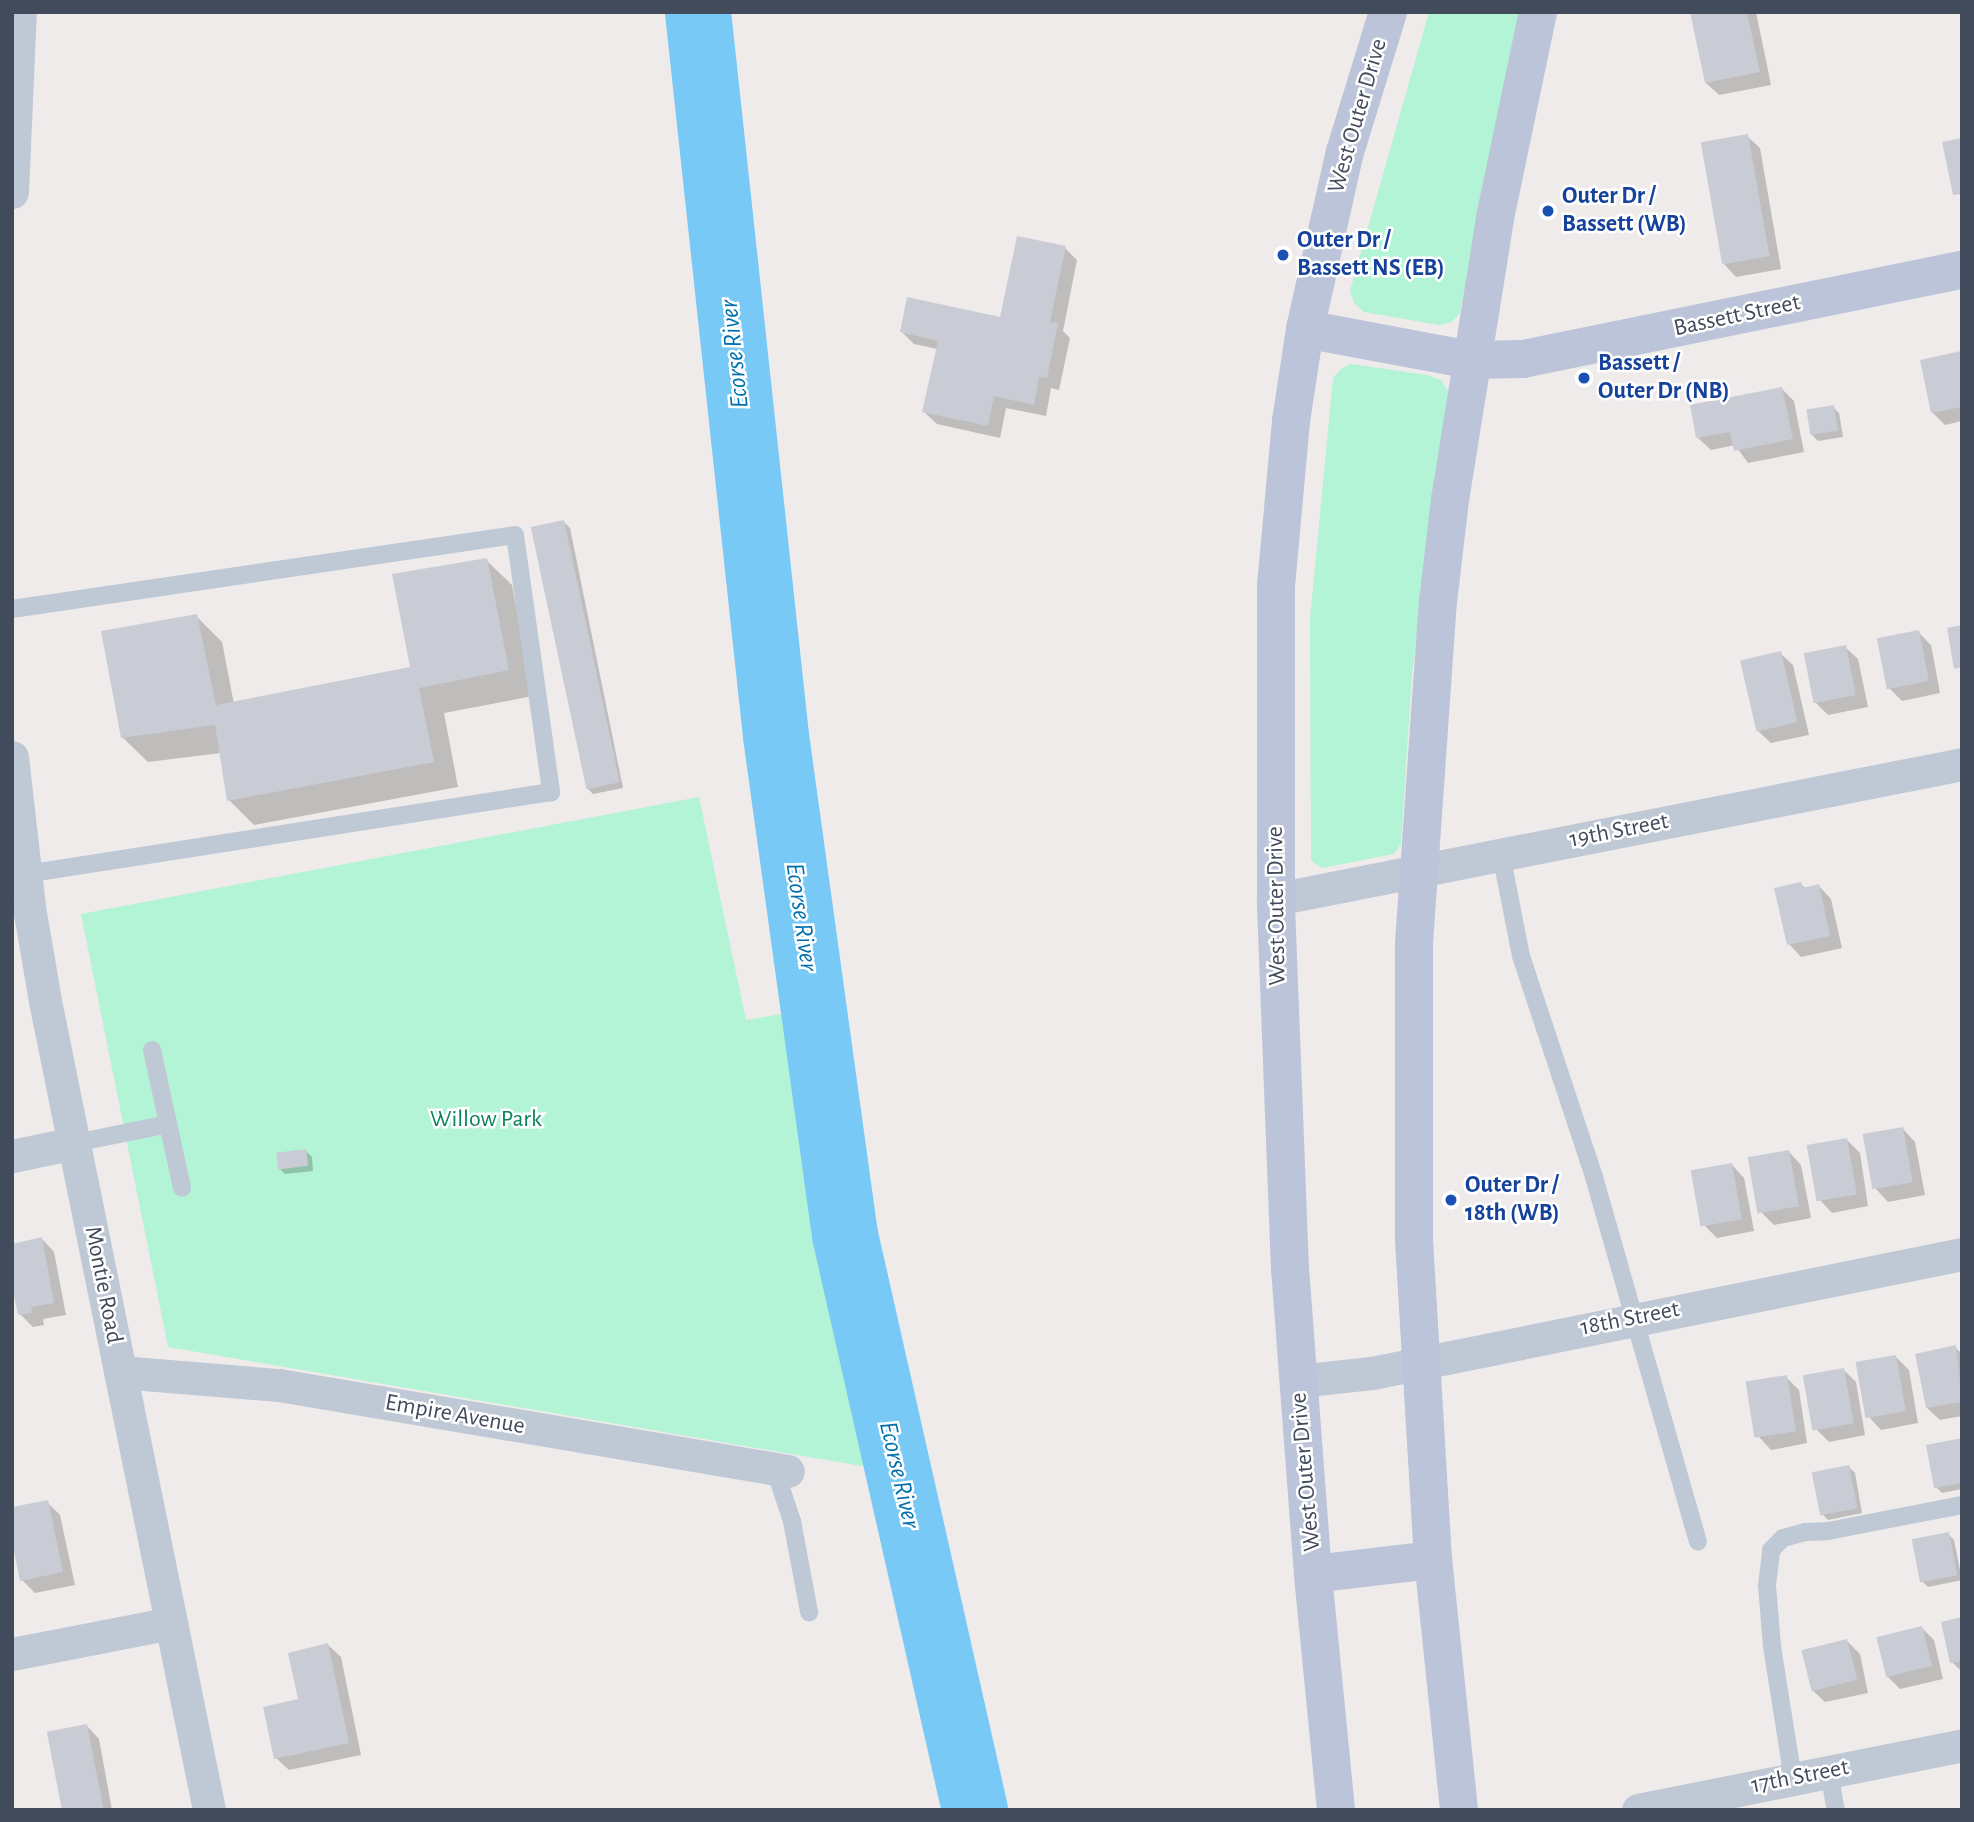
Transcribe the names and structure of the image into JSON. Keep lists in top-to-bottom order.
{
  "streets": {
    "main road": ["West Outer Drive", "Bassett Street"],
    "street": [
      "19th Street",
      "Montie Road",
      "18th Street",
      "Empire Avenue",
      "17th Street"
    ]
  },
  "crossings": [
    ["West Outer Drive", "Bassett Street"],
    ["West Outer Drive", "19th Street"],
    ["West Outer Drive", "18th Street"],
    ["Montie Road", "Empire Avenue"]
  ],
  "water": ["Ecorse River"],
  "parks": ["Willow Park"],
  "places": [
    "Outer Dr / Bassett (WB)",
    "Outer Dr / Bassett NS (EB)",
    "Bassett / Outer Dr (NB)",
    "Outer Dr / 18th (WB)"
  ]
}
